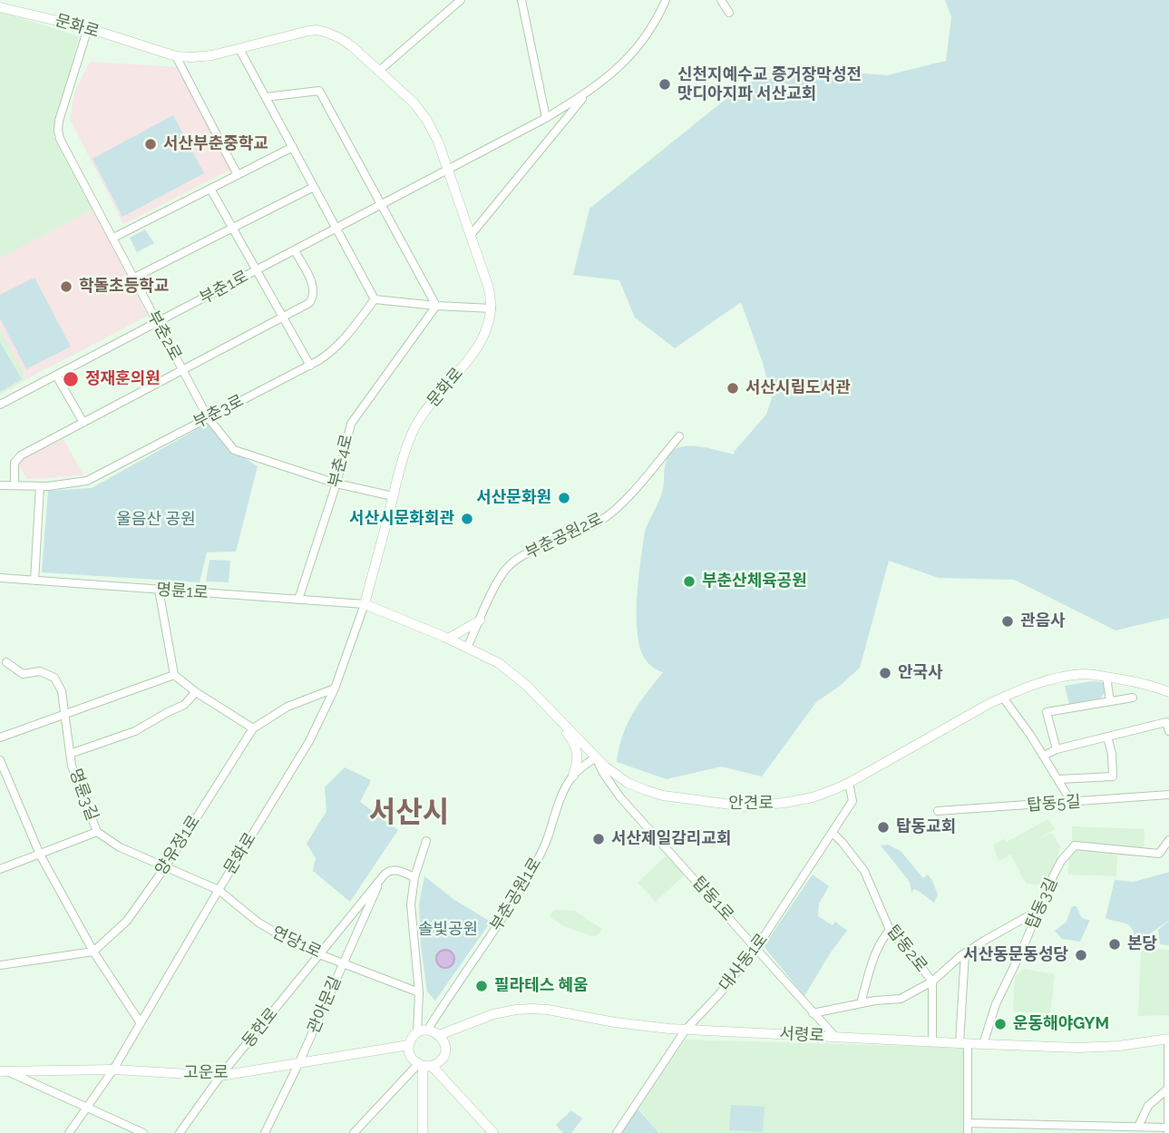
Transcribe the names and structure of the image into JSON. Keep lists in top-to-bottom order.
{
  "streets": {
    "street": [
      "문화로",
      "부춘1로",
      "부춘2로",
      "부춘3로",
      "부춘4로",
      "부춘공원2로",
      "명륜1로",
      "명륜3길",
      "안견로",
      "탑동5길",
      "양유정1로",
      "부춘공원1로",
      "탑동1로",
      "탑동3길",
      "연당1로",
      "탑동2로",
      "대사동1로",
      "관아문길",
      "동헌로",
      "서령로",
      "고운로"
    ]
  },
  "crossings": [
    ["문화로", "부춘1로"],
    ["문화로", "부춘2로"],
    ["문화로", "명륜1로"],
    ["문화로", "명륜3길"],
    ["문화로", "안견로"],
    ["문화로", "양유정1로"],
    ["문화로", "연당1로"],
    ["문화로", "고운로"],
    ["부춘1로", "부춘2로"],
    ["부춘2로", "부춘3로"],
    ["부춘2로", "부춘4로"],
    ["부춘4로", "명륜1로"],
    ["부춘공원2로", "안견로"],
    ["명륜1로", "안견로"],
    ["명륜3길", "양유정1로"],
    ["명륜3길", "연당1로"],
    ["안견로", "부춘공원1로"],
    ["안견로", "탑동1로"],
    ["안견로", "대사동1로"],
    ["부춘공원1로", "탑동1로"],
    ["부춘공원1로", "서령로"],
    ["부춘공원1로", "고운로"],
    ["탑동1로", "대사동1로"],
    ["탑동1로", "서령로"],
    ["탑동3길", "서령로"],
    ["연당1로", "관아문길"],
    ["연당1로", "동헌로"],
    ["탑동2로", "대사동1로"],
    ["탑동2로", "서령로"],
    ["대사동1로", "서령로"],
    ["관아문길", "동헌로"],
    ["관아문길", "고운로"],
    ["동헌로", "고운로"],
    ["서령로", "고운로"]
  ],
  "districts": ["서산시"],
  "parks": ["울음산 공원", "솔빛공원"],
  "places": [
    "신천지예수교 증거장막성전 맛디아지파 서산교회",
    "서산부춘중학교",
    "학돌초등학교",
    "정재훈의원",
    "서산시립도서관",
    "서산문화원",
    "서산시문화회관",
    "부춘산체육공원",
    "관음사",
    "안국사",
    "탑동교회",
    "서산제일감리교회",
    "본당",
    "서산동문동성당",
    "필라테스 혜움",
    "운동해야GYM"
  ]
}
